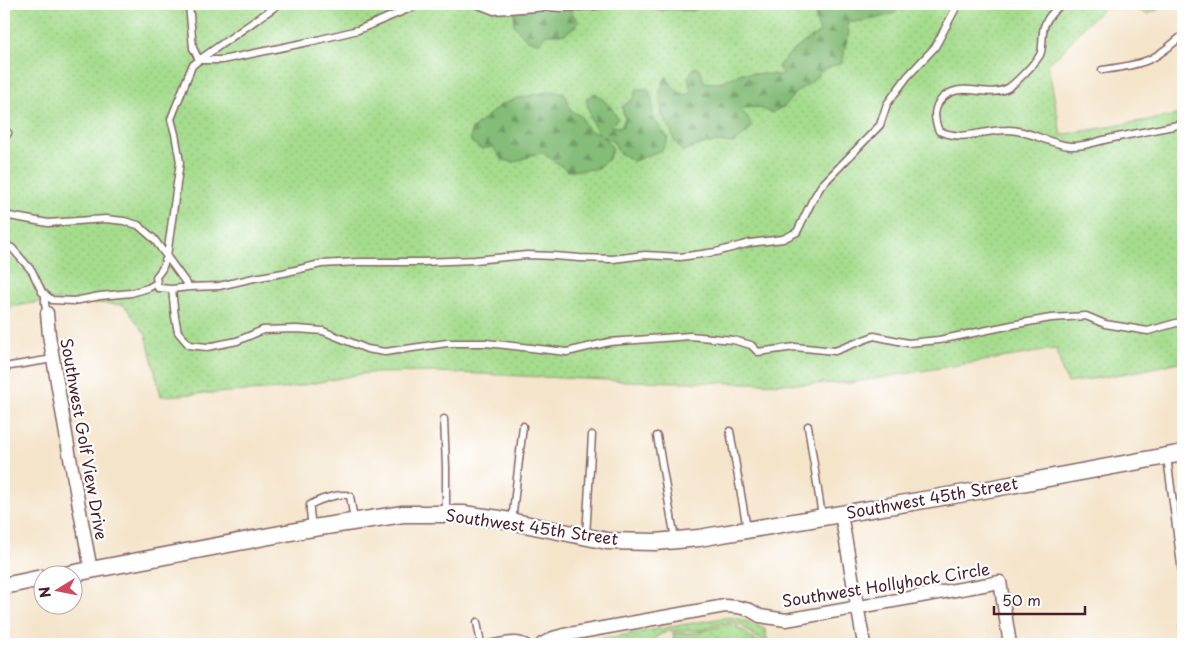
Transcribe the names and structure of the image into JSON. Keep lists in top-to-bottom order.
{
  "streets": {
    "street": ["Southwest Golf View Drive", "Southwest 45th Street", "Southwest Hollyhock Circle"]
  },
  "crossings": [
    ["Southwest Golf View Drive", "Southwest 45th Street"]
  ],
  "scale_bar": "50 m",
  "north": "left"
}
